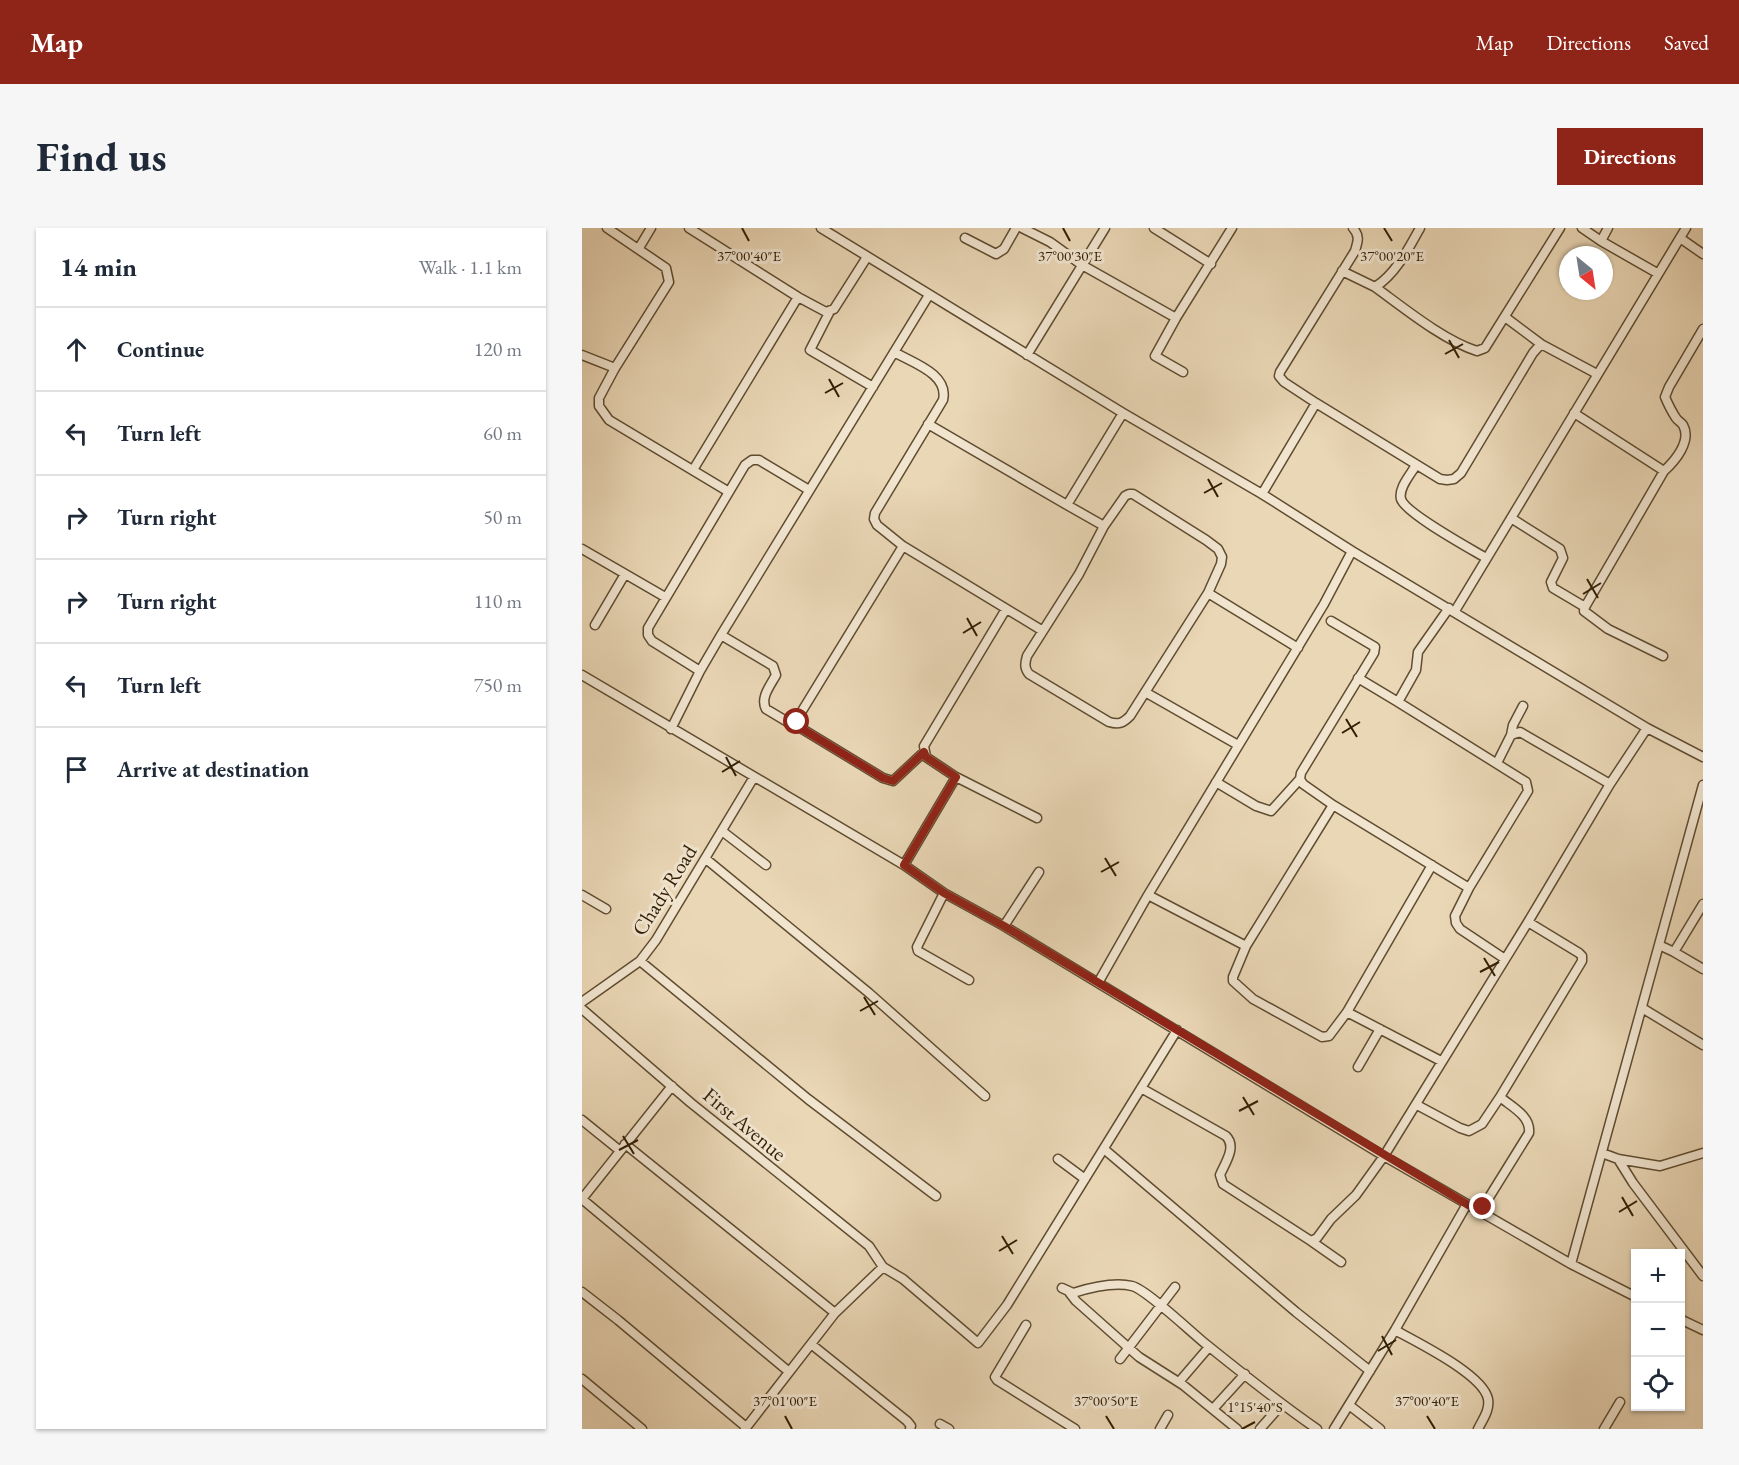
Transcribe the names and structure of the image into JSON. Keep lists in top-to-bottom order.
{
  "streets": {
    "street": ["Chady Road", "First Avenue"]
  },
  "north": "bottom right",
  "page": {
    "header": "Map",
    "nav": ["Map", "Directions", "Saved"],
    "buttons": "Directions",
    "title": "Find us",
    "heading": ["14 min", "Walk · 1.1 km"],
    "list": [
      ["Continue", "120 m"],
      ["Turn left", "60 m"],
      ["Turn right", "50 m"],
      ["Turn right", "110 m"],
      ["Turn left", "750 m"],
      "Arrive at destination"
    ],
    "map_buttons": ["+", "−"]
  },
  "coordinates": [
    "37°00'30\"E",
    "37°00'40\"E",
    "37°00'20\"E",
    "37°01'00\"E",
    "37°00'50\"E",
    "1°15'40\"S"
  ]
}
